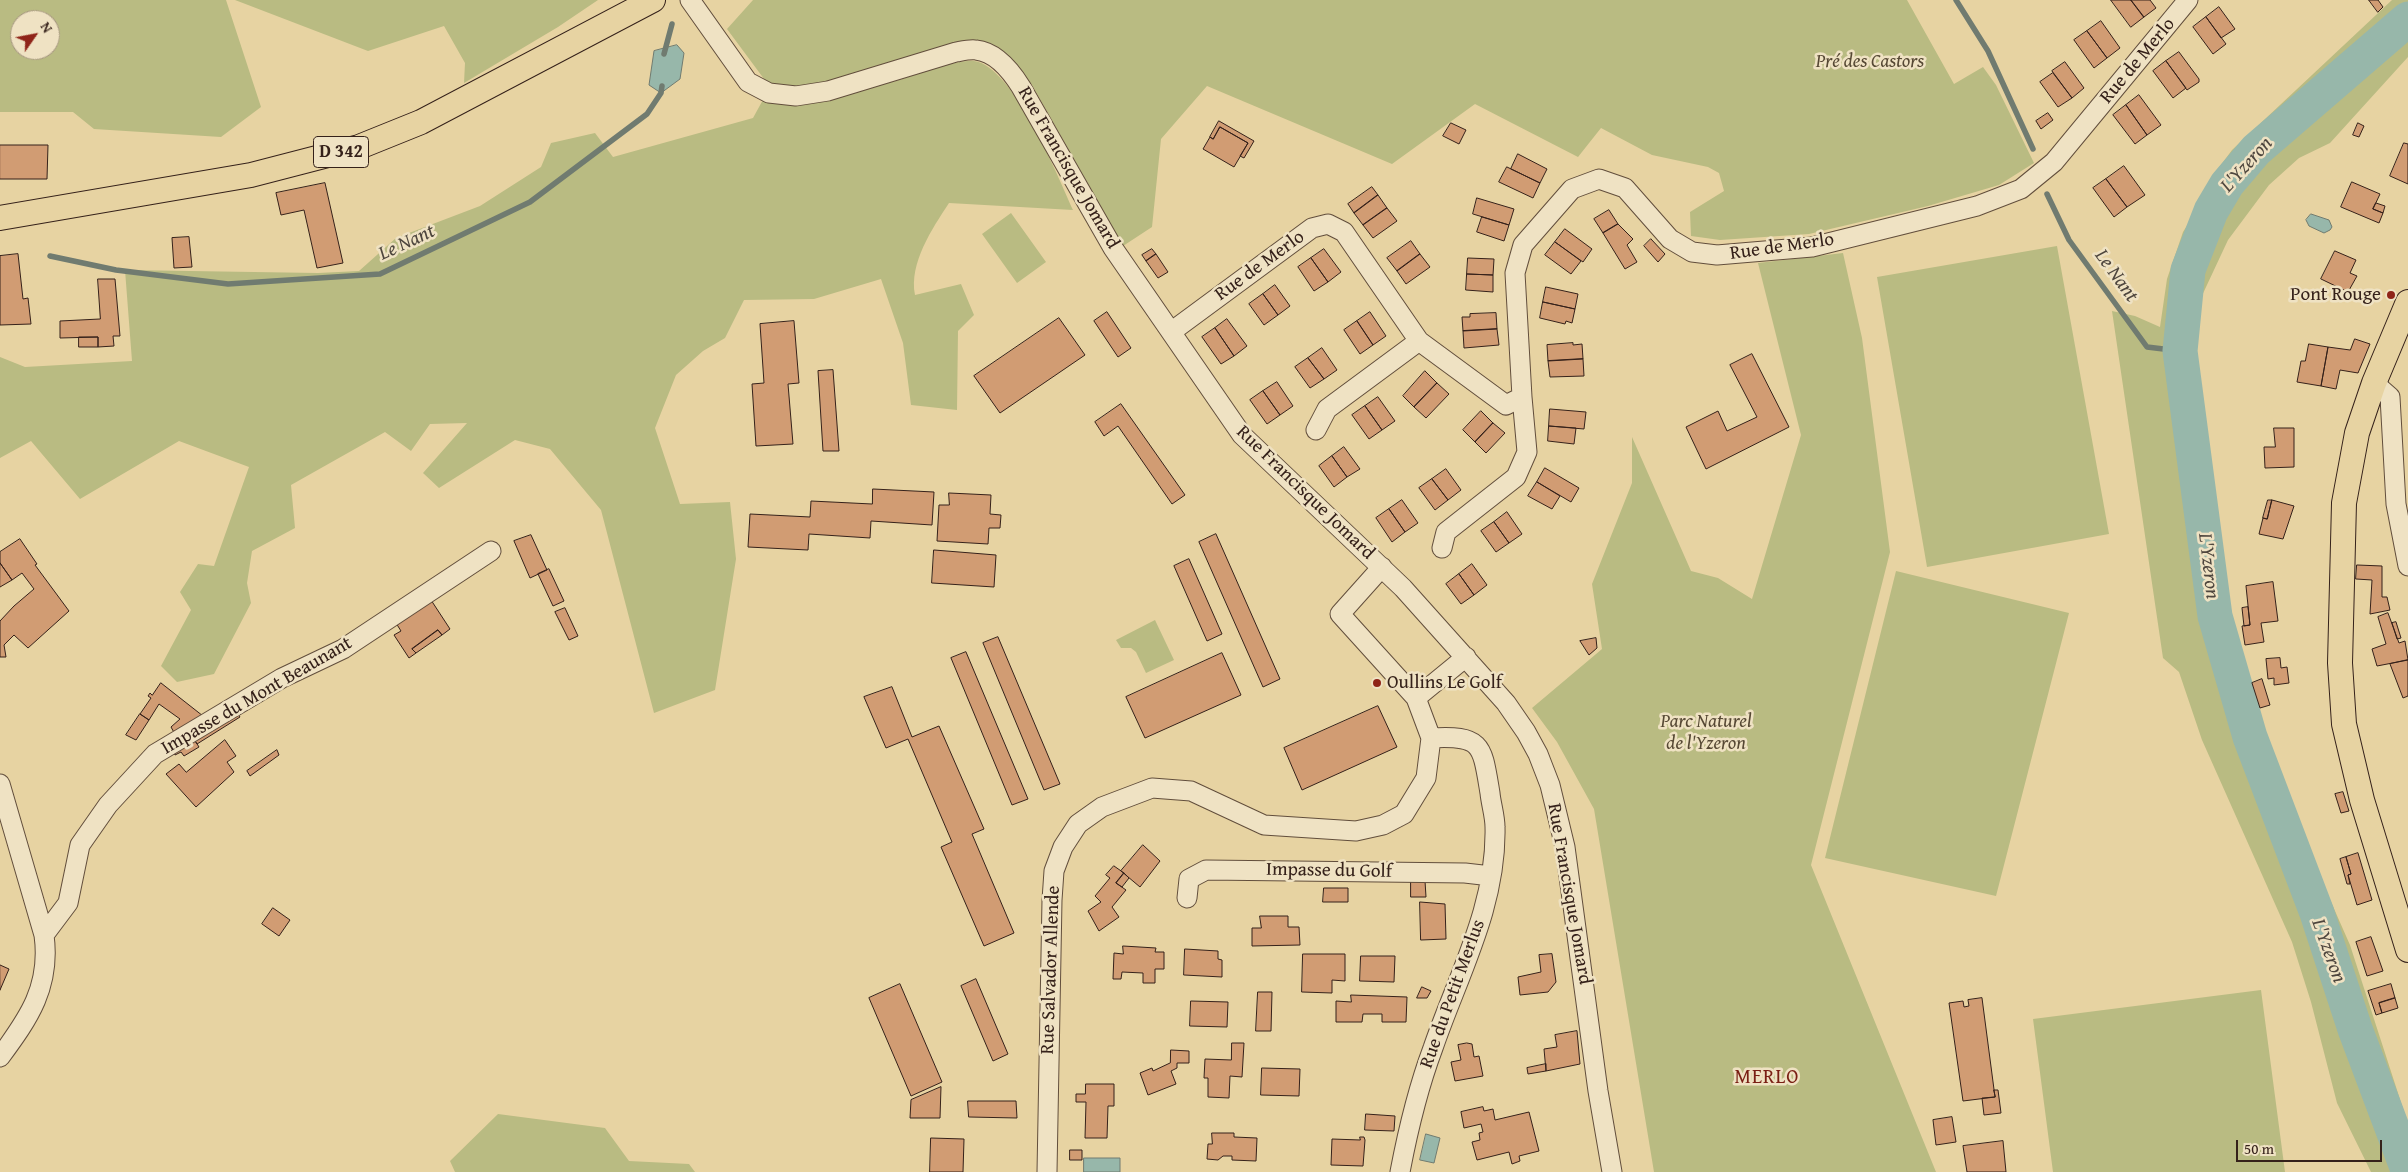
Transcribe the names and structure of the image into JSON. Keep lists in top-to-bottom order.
{
  "streets": {
    "main road": ["D 342"],
    "street": [
      "Rue de Merlo",
      "Rue Francisque Jomard",
      "Impasse du Mont Beaunant",
      "Impasse du Golf",
      "Rue Salvador Allende",
      "Rue du Petit Merlus"
    ]
  },
  "crossings": [
    ["Rue de Merlo", "Rue Francisque Jomard"],
    ["Rue Francisque Jomard", "Rue Salvador Allende"],
    ["Impasse du Golf", "Rue du Petit Merlus"],
    ["Rue Salvador Allende", "Rue du Petit Merlus"]
  ],
  "districts": ["MERLO"],
  "water": ["L'Yzeron", "Le Nant"],
  "parks": ["Pré des Castors", "Parc Naturel de l'Yzeron"],
  "places": ["Pont Rouge", "Oullins Le Golf"],
  "scale_bar": "50 m",
  "north": "top right"
}
